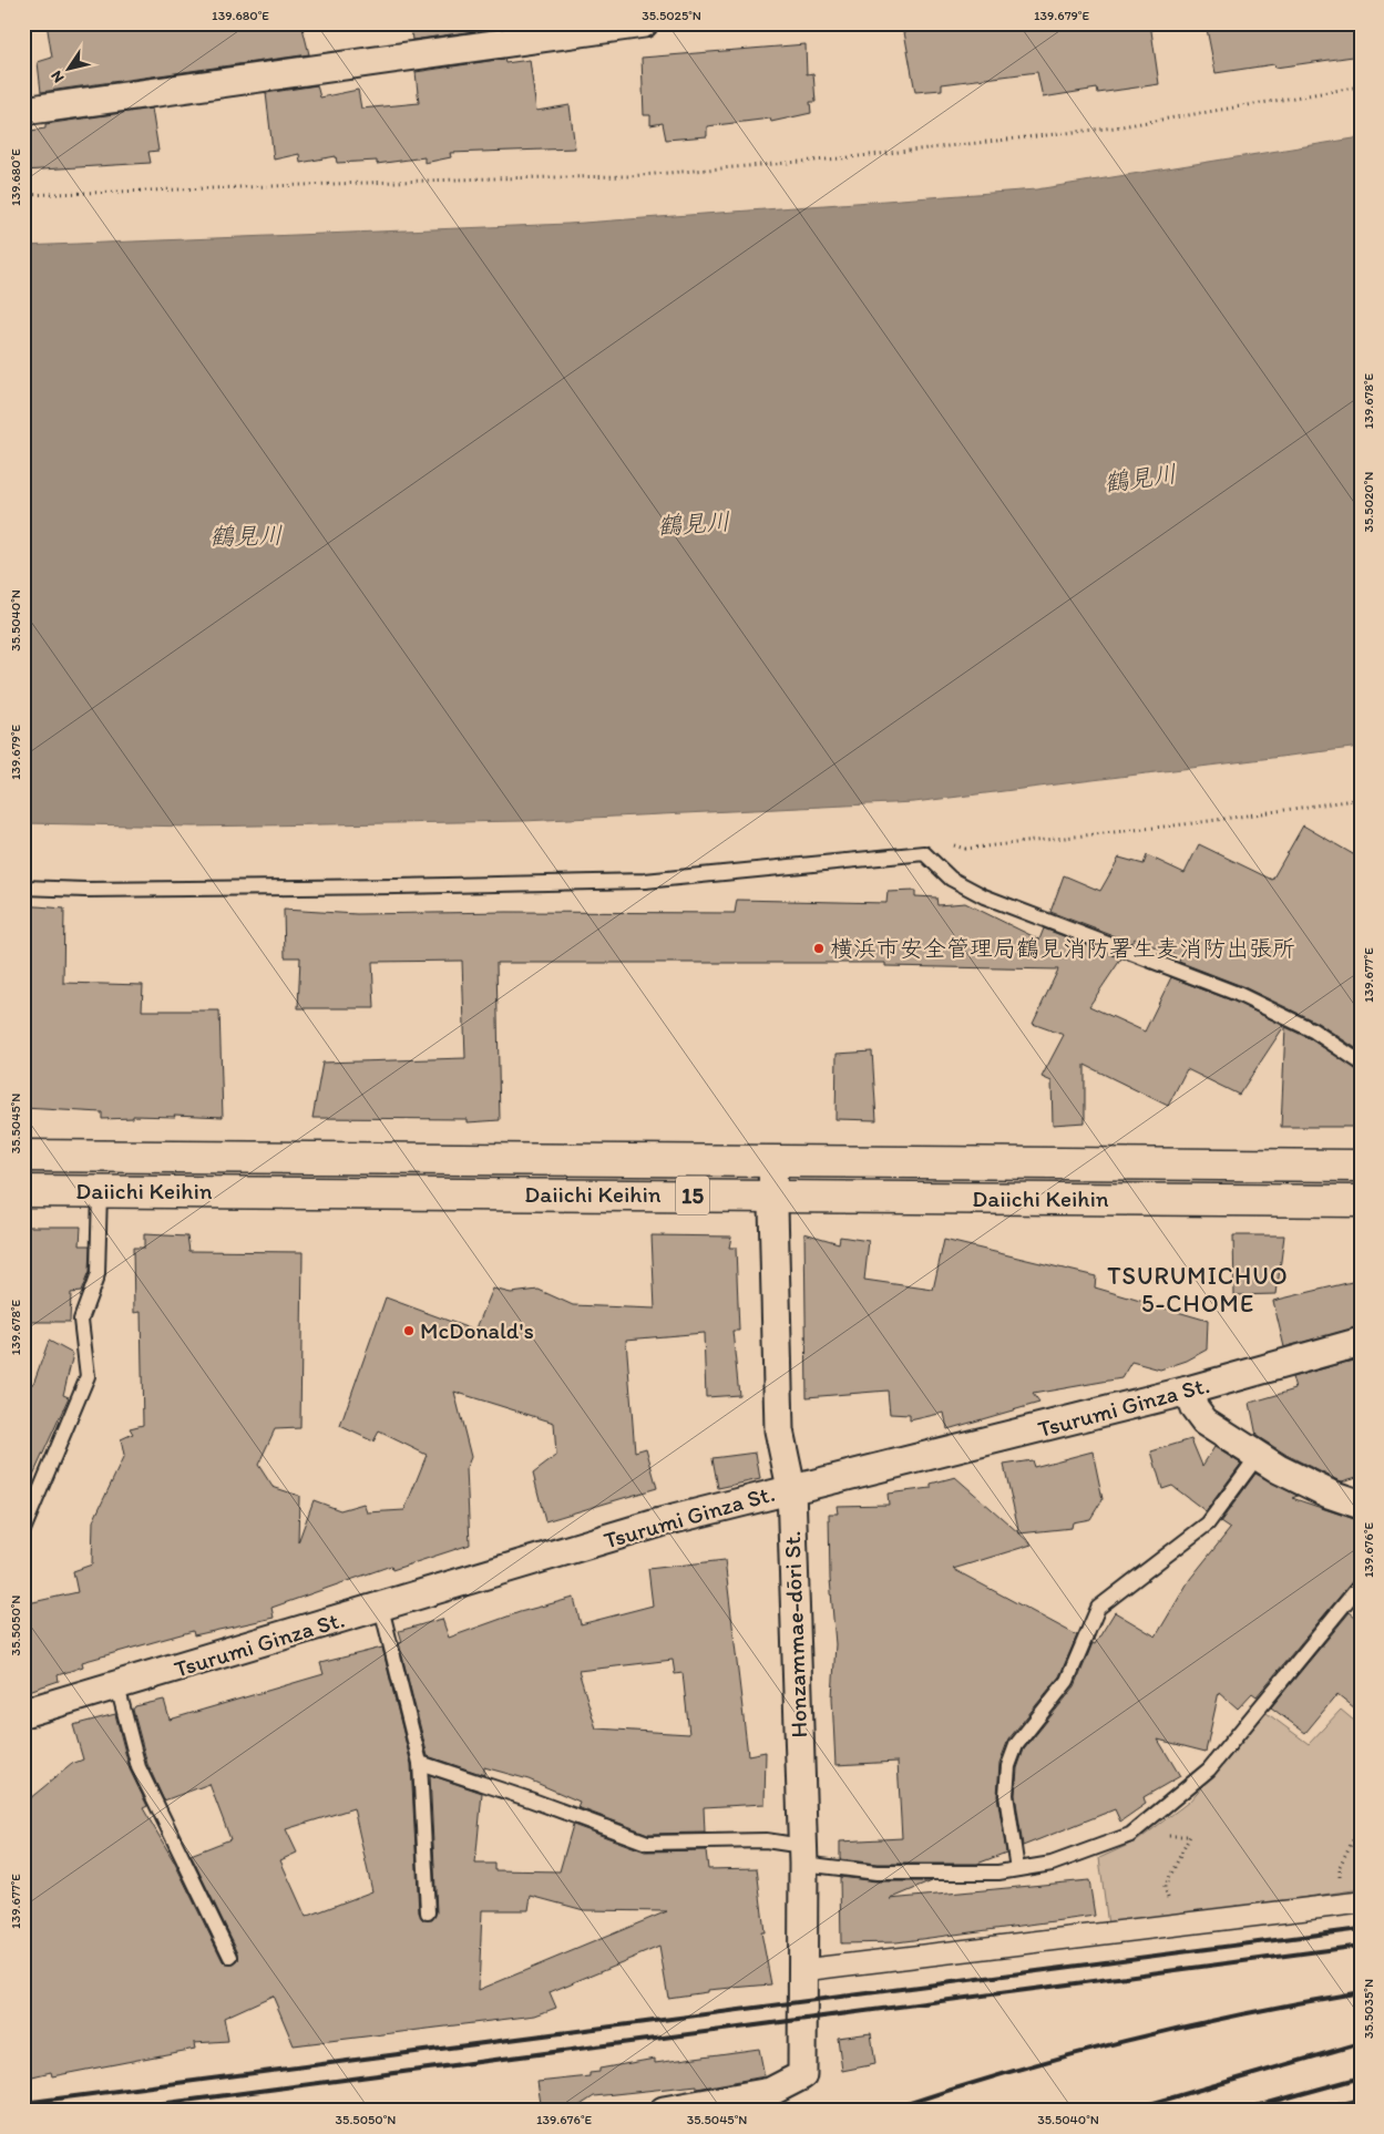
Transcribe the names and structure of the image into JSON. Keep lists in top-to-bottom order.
{
  "streets": {
    "highway": ["Daiichi Keihin", "15"],
    "street": ["Tsurumi Ginza St.", "Honzammae-dōri St."]
  },
  "crossings": [
    ["Daiichi Keihin", "Honzammae-dōri St."],
    ["Tsurumi Ginza St.", "Honzammae-dōri St."]
  ],
  "districts": ["TSURUMICHUO 5-CHOME"],
  "water": ["鶴見川"],
  "places": ["横浜市安全管理局鶴見消防署生麦消防出張所", "McDonald's"],
  "north": "bottom left",
  "coordinates": [
    "139.680°E",
    "35.5025°N",
    "139.679°E",
    "139.678°E",
    "35.5020°N",
    "35.5040°N",
    "139.677°E",
    "35.5045°N",
    "139.676°E",
    "35.5050°N",
    "35.5035°N"
  ]
}
